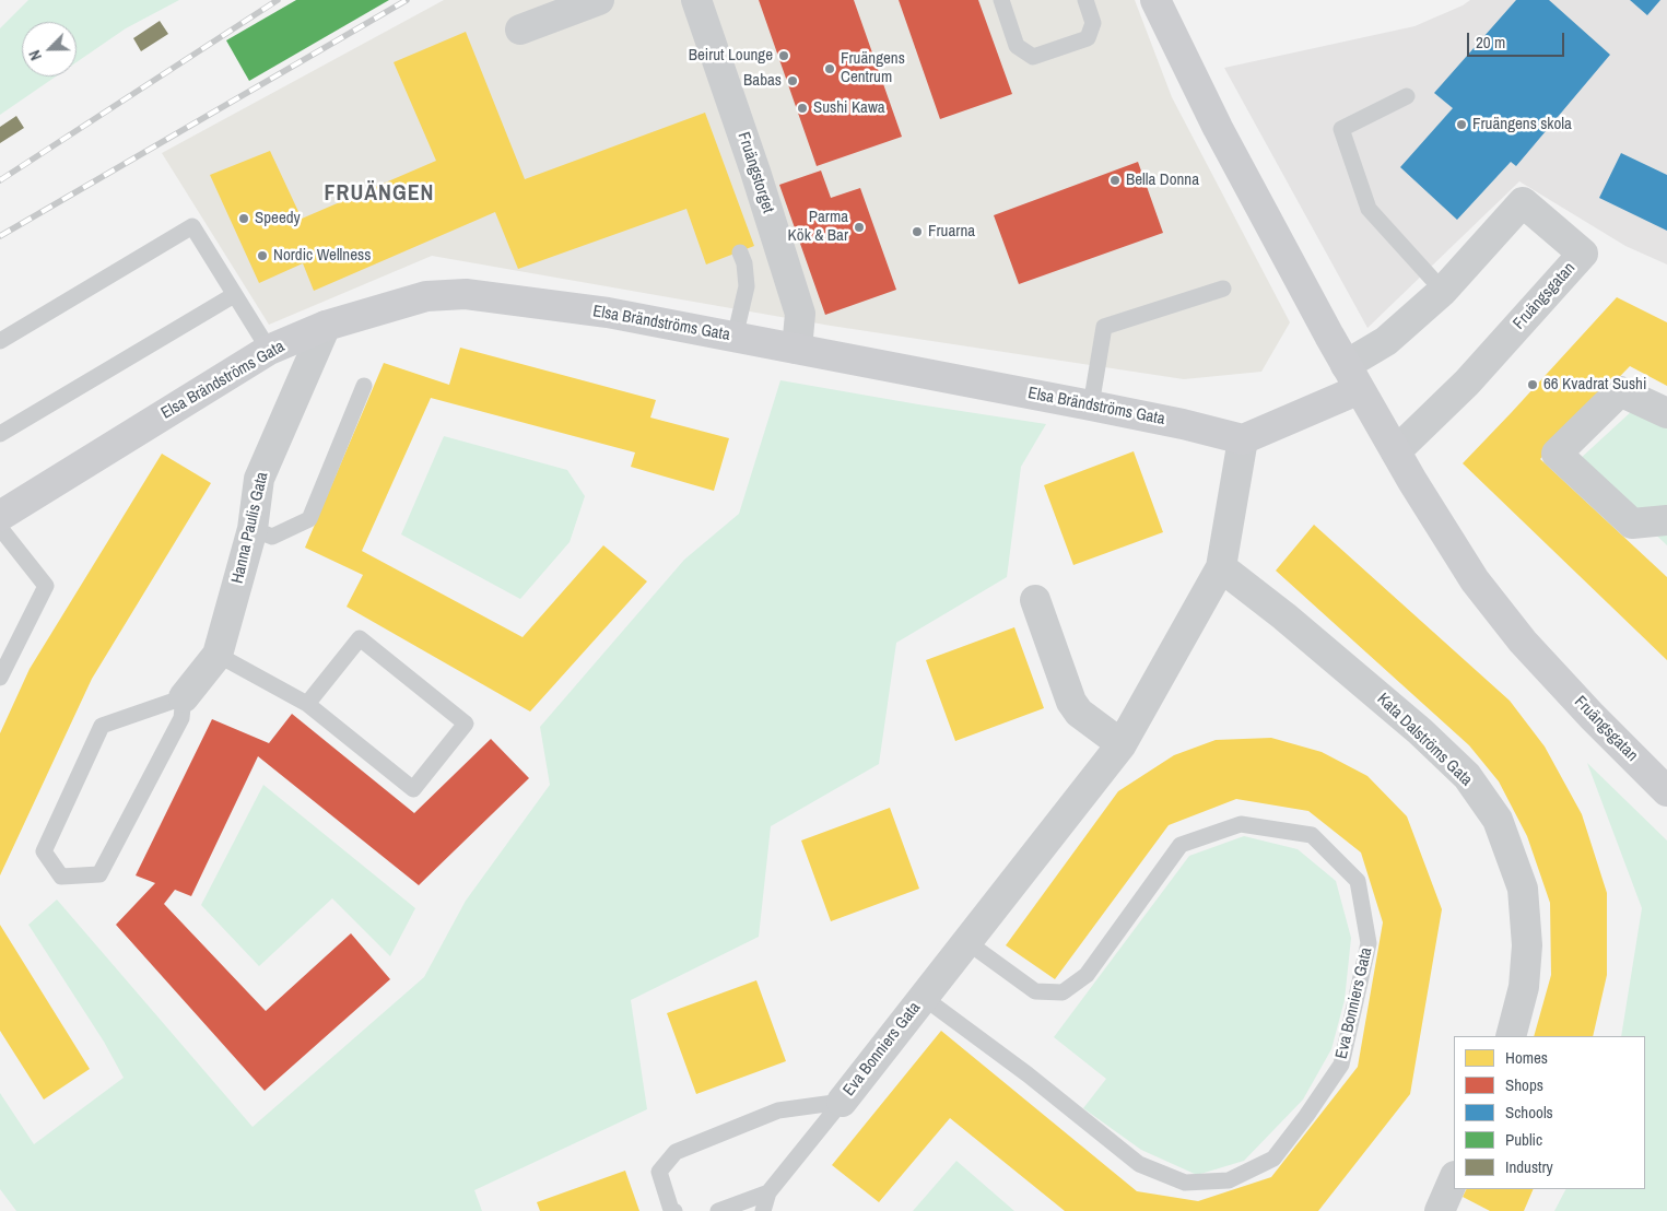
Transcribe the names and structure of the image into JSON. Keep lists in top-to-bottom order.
{
  "streets": {
    "street": [
      "Fruängstorget",
      "Fruängsgatan",
      "Elsa Brändströms Gata",
      "Hanna Paulis Gata",
      "Kata Dalströms Gata",
      "Eva Bonniers Gata"
    ]
  },
  "crossings": [
    ["Fruängstorget", "Elsa Brändströms Gata"],
    ["Elsa Brändströms Gata", "Hanna Paulis Gata"],
    ["Elsa Brändströms Gata", "Eva Bonniers Gata"],
    ["Kata Dalströms Gata", "Eva Bonniers Gata"]
  ],
  "districts": ["FRUÄNGEN"],
  "places": [
    "Beirut Lounge",
    "Fruängens Centrum",
    "Babas",
    "Sushi Kawa",
    "Fruängens skola",
    "Bella Donna",
    "Speedy",
    "Parma Kök & Bar",
    "Fruarna",
    "Nordic Wellness",
    "66 Kvadrat Sushi"
  ],
  "legend": [
    "Homes",
    "Shops",
    "Schools",
    "Public",
    "Industry"
  ],
  "scale_bar": "20 m",
  "north": "bottom left"
}
